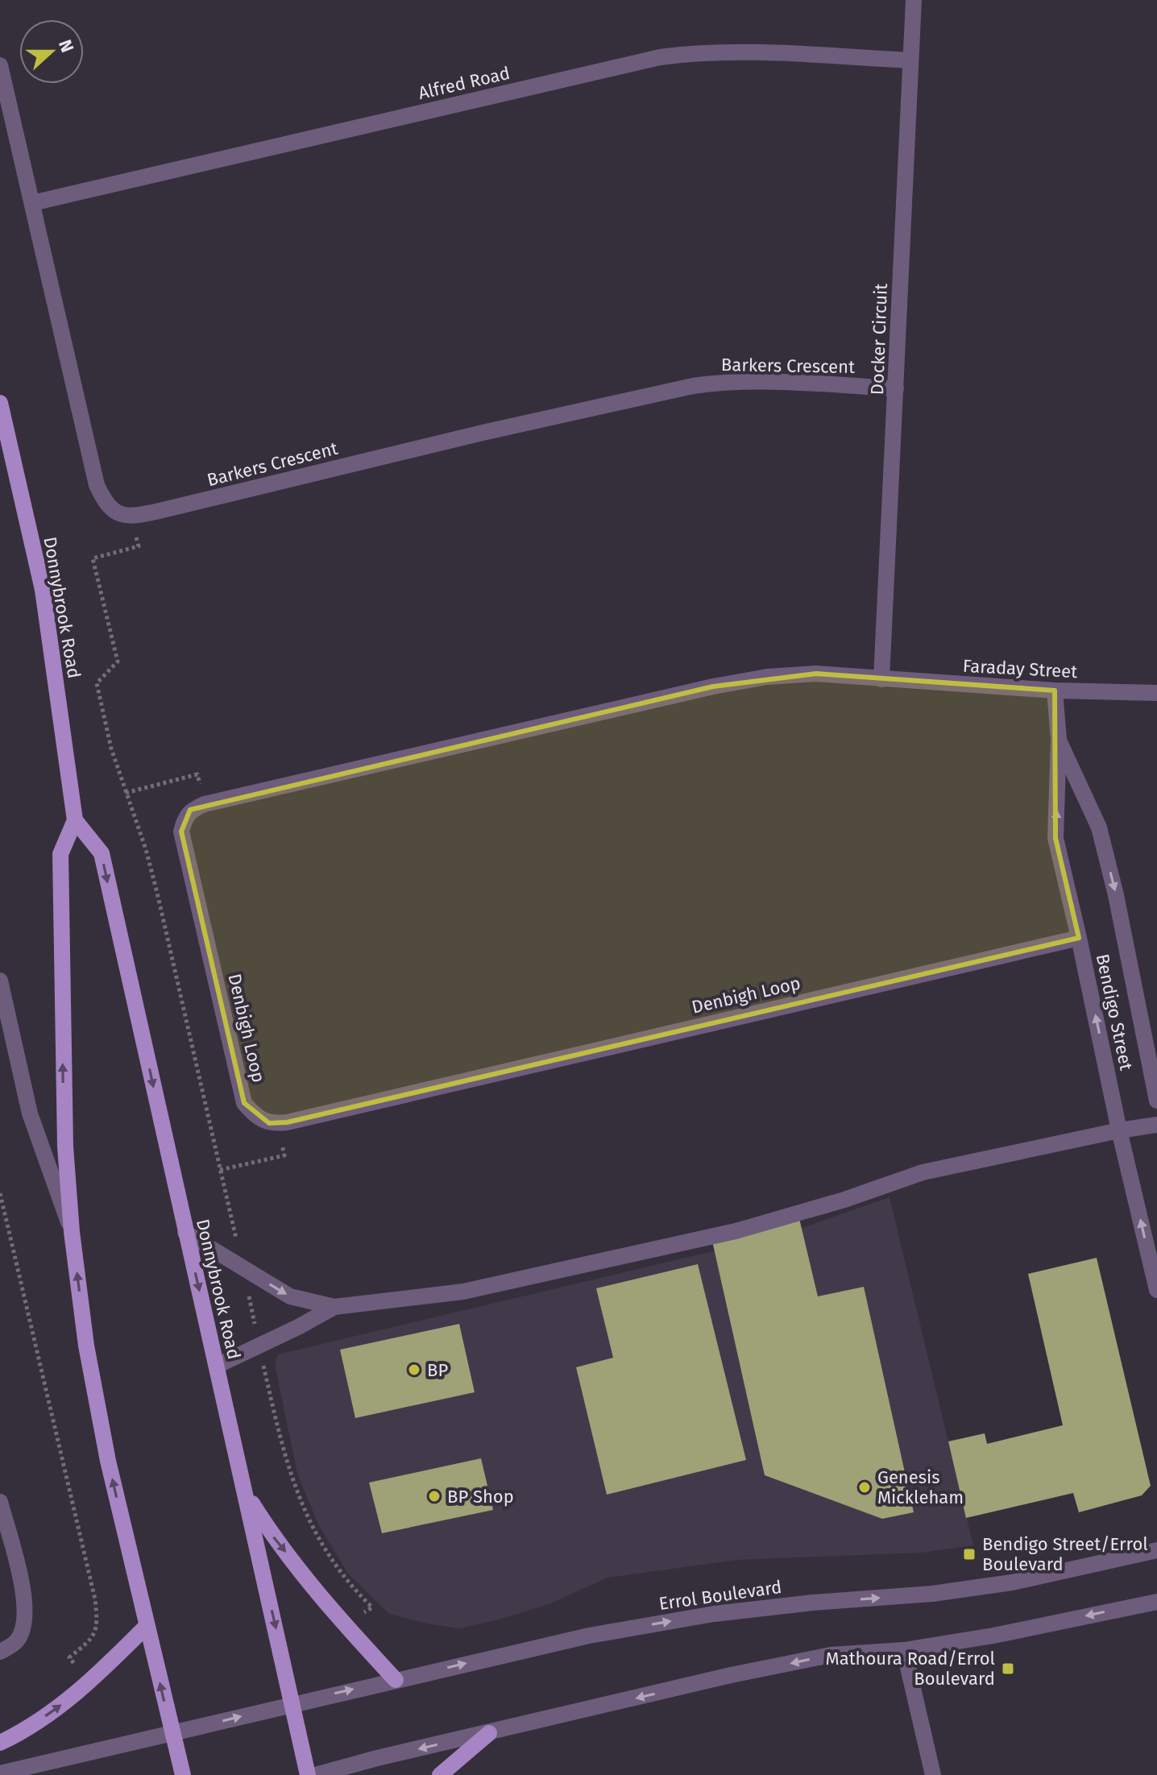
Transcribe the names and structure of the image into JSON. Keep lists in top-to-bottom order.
{
  "streets": {
    "main road": ["Donnybrook Road"],
    "street": [
      "Alfred Road",
      "Docker Circuit",
      "Barkers Crescent",
      "Faraday Street",
      "Denbigh Loop",
      "Bendigo Street",
      "Errol Boulevard"
    ]
  },
  "crossings": [
    ["Alfred Road", "Docker Circuit"],
    ["Docker Circuit", "Barkers Crescent"],
    ["Docker Circuit", "Faraday Street"],
    ["Docker Circuit", "Denbigh Loop"],
    ["Donnybrook Road", "Errol Boulevard"],
    ["Faraday Street", "Denbigh Loop"],
    ["Faraday Street", "Bendigo Street"],
    ["Denbigh Loop", "Bendigo Street"]
  ],
  "places": {
    "other": ["BP", "Genesis Mickleham", "BP Shop"],
    "transit": ["Bendigo Street/Errol Boulevard", "Mathoura Road/Errol Boulevard"]
  },
  "north": "right"
}
